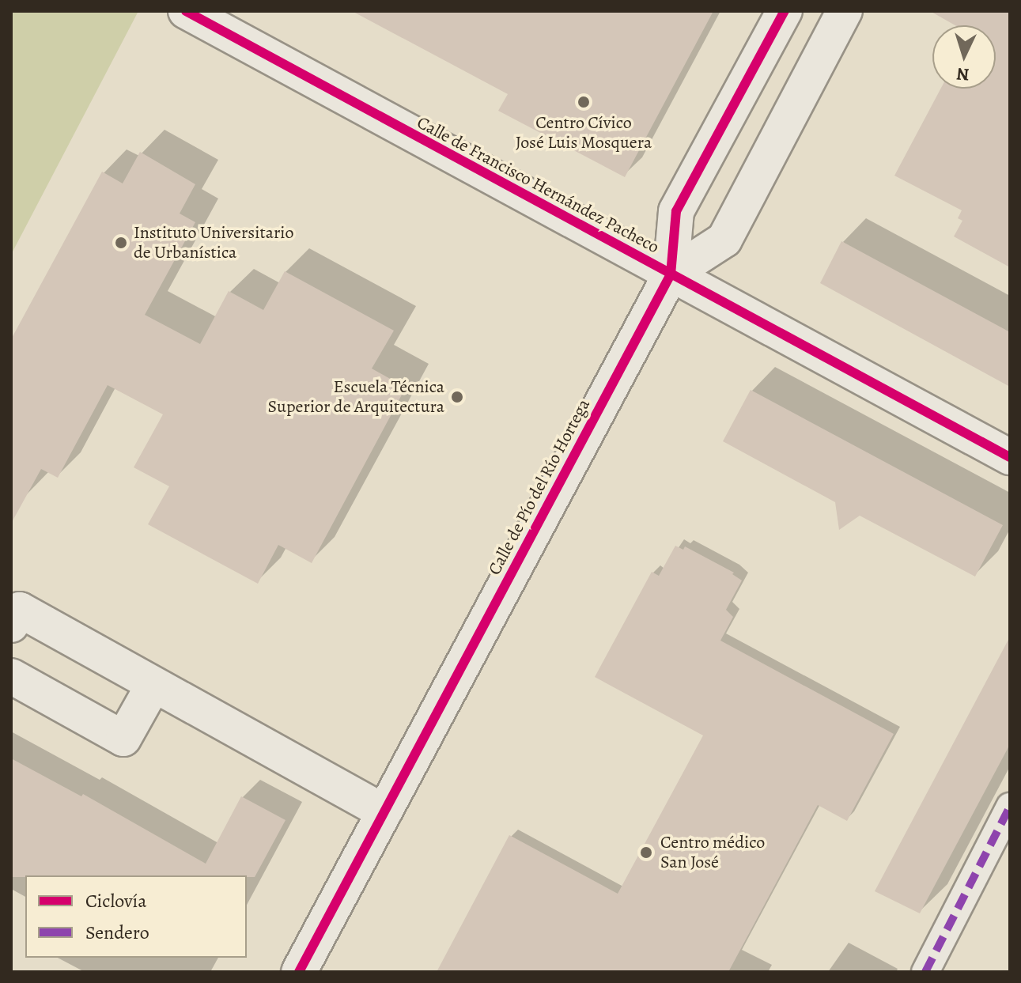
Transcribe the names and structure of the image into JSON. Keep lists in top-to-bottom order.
{
  "streets": {
    "street": ["Calle de Francisco Hernández Pacheco", "Calle de Pío del Río Hortega"]
  },
  "crossings": [
    ["Calle de Francisco Hernández Pacheco", "Calle de Pío del Río Hortega"]
  ],
  "places": [
    "Centro Cívico José Luis Mosquera",
    "Instituto Universitario de Urbanística",
    "Escuela Técnica Superior de Arquitectura",
    "Centro médico San José"
  ],
  "legend": ["Ciclovía", "Sendero"],
  "north": "bottom"
}
